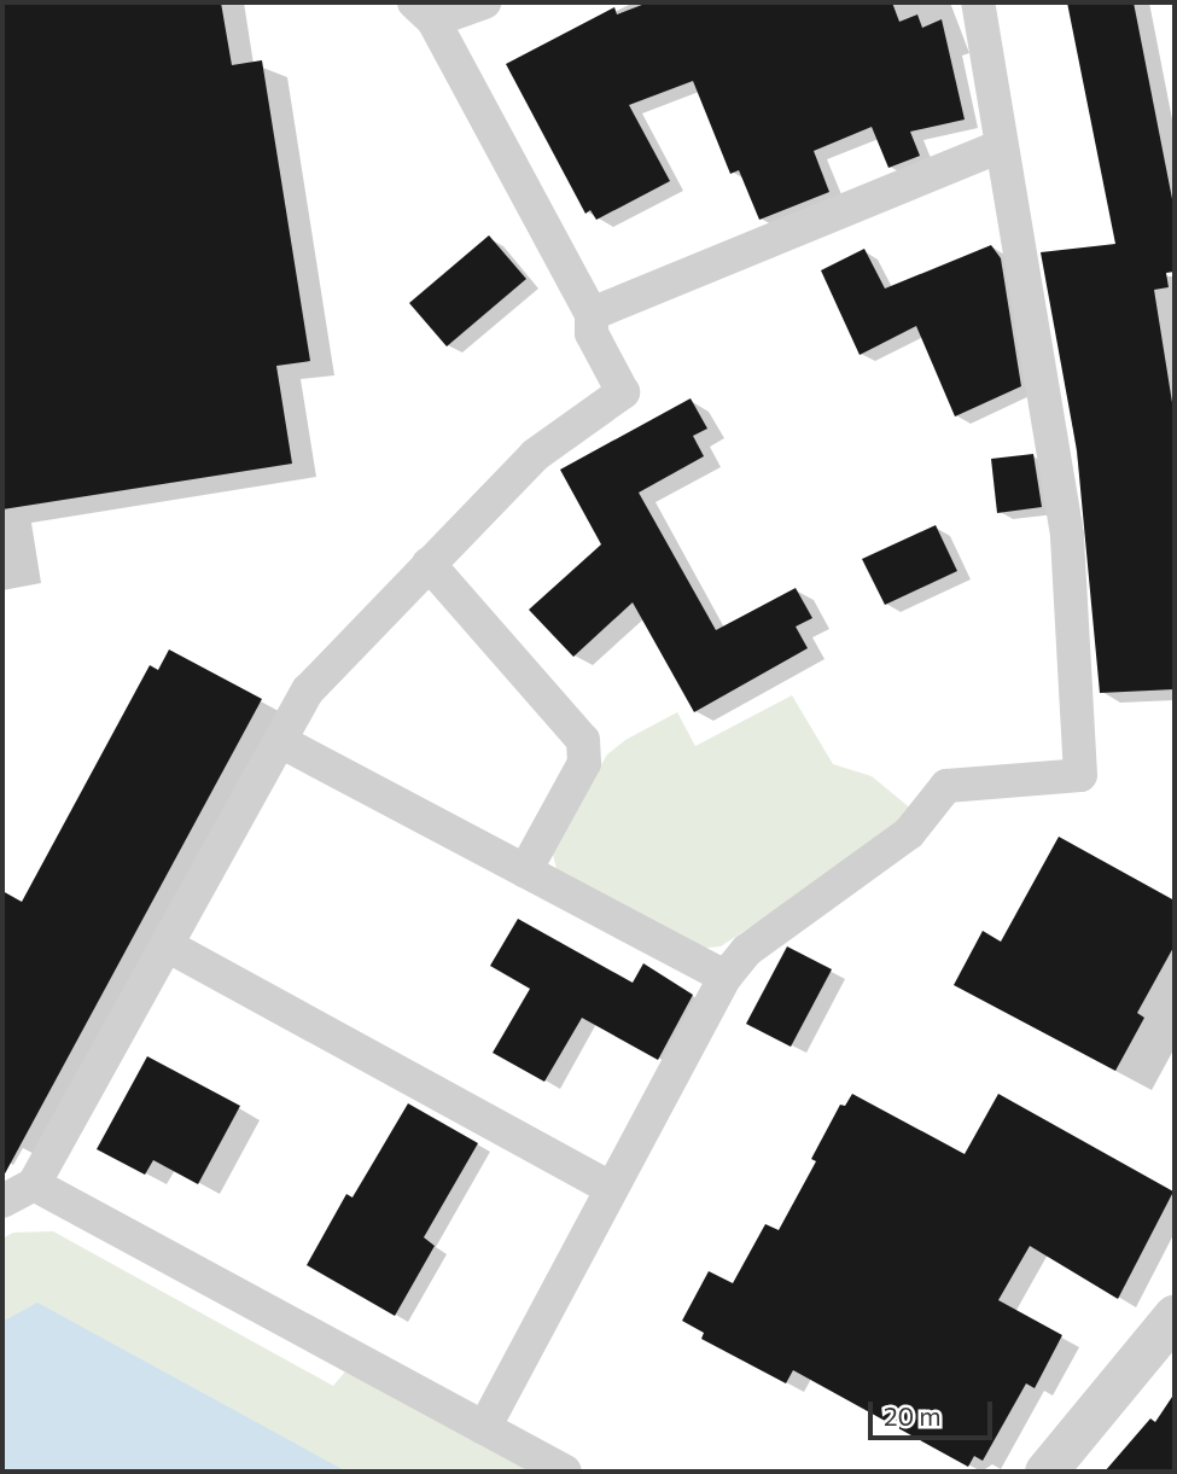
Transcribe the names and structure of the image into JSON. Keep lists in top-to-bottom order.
{
  "scale_bar": "20 m"
}
